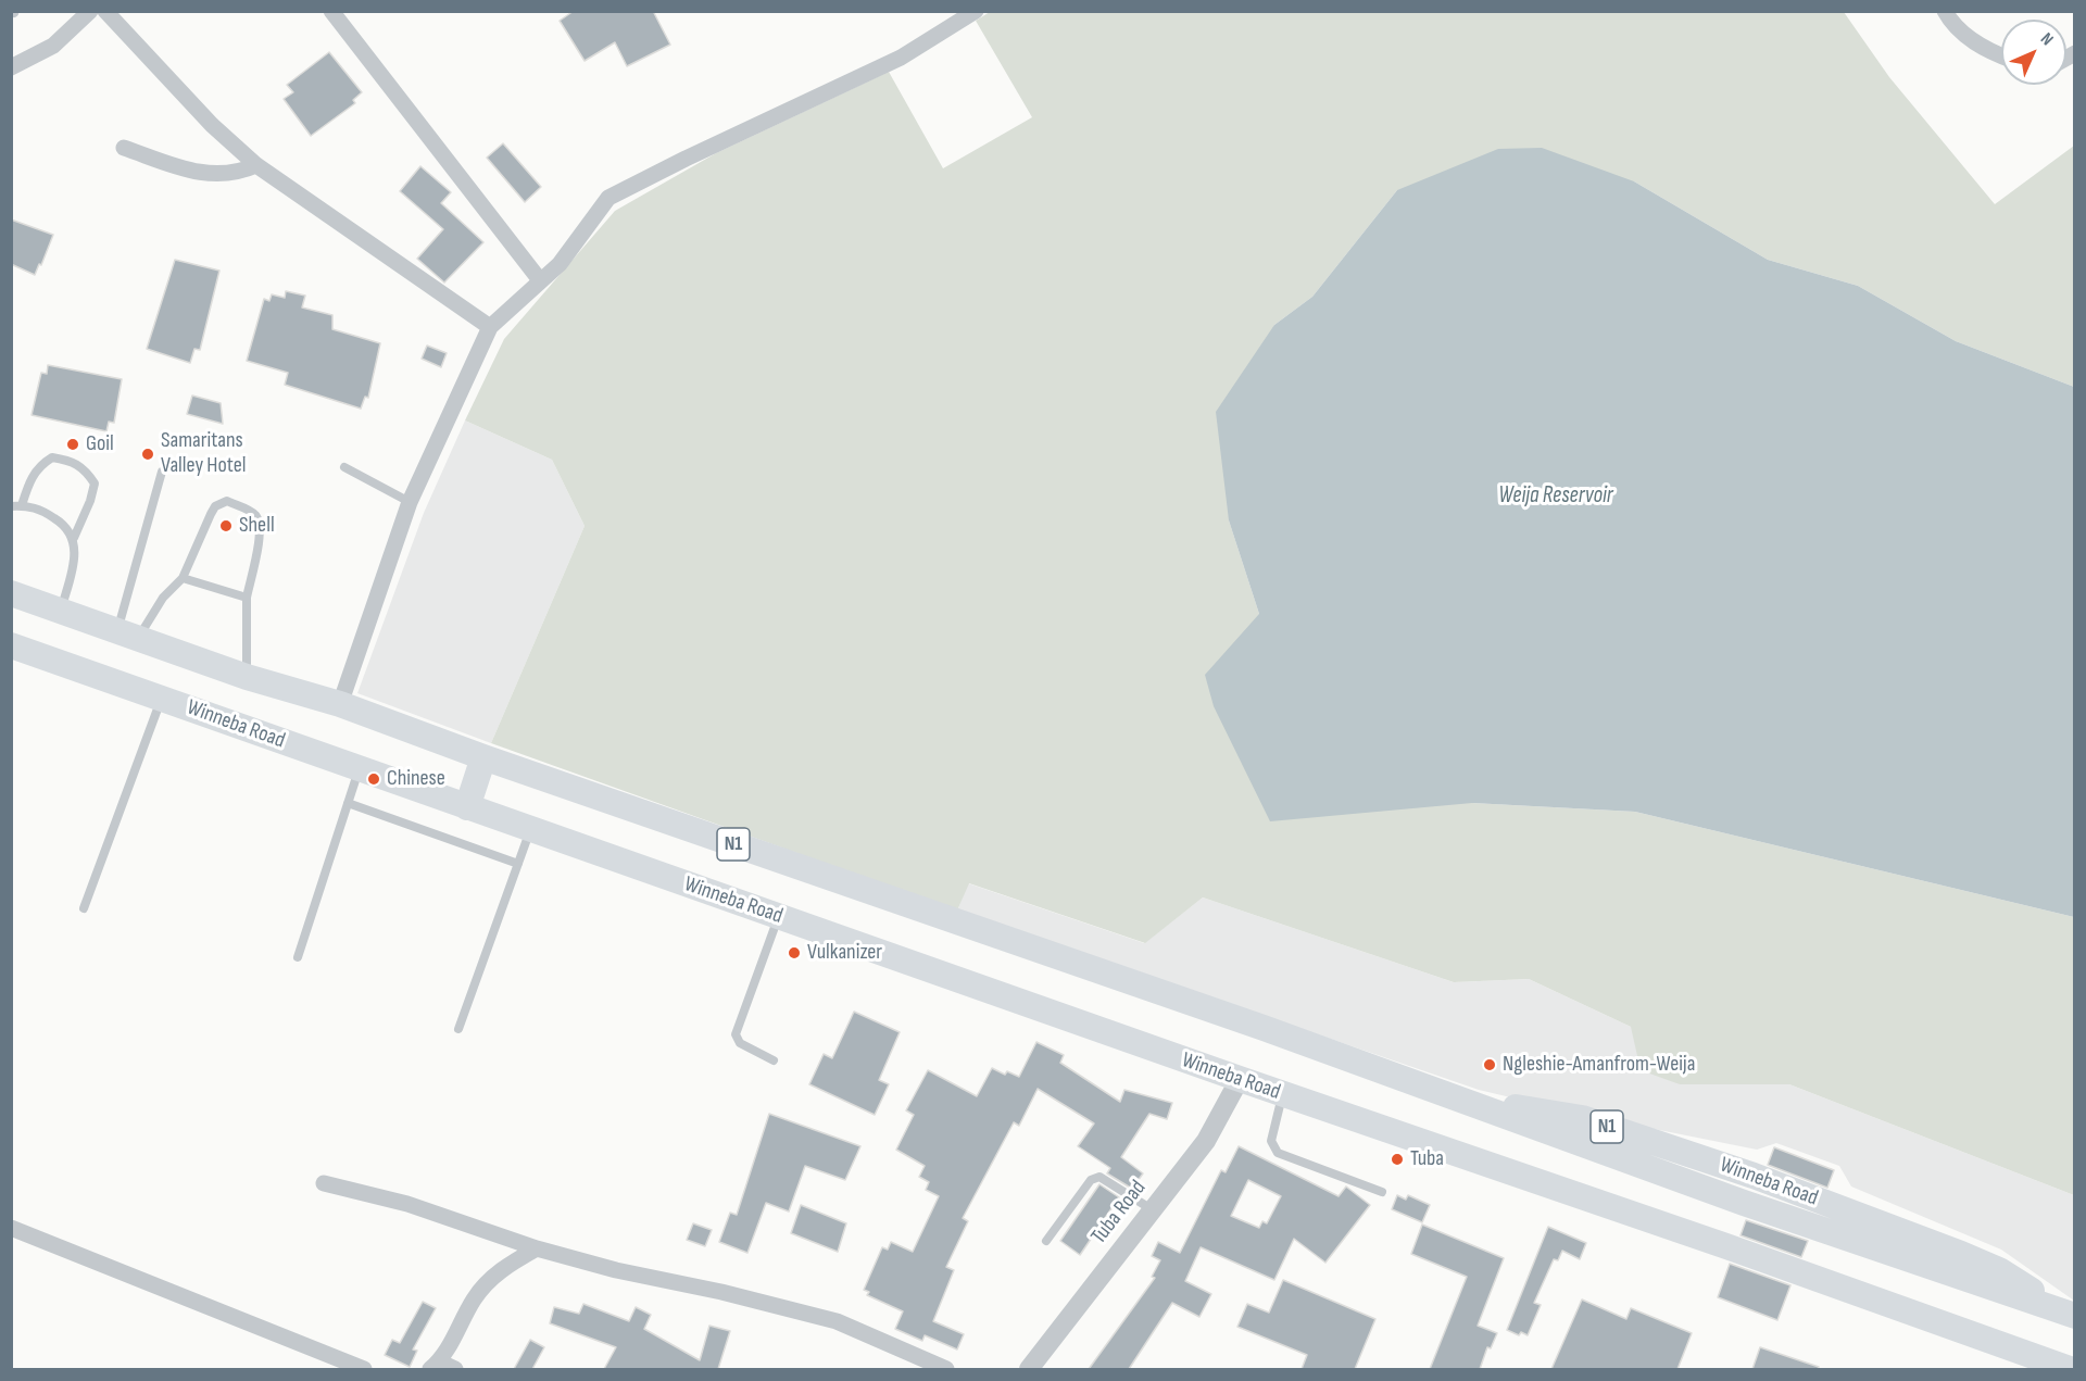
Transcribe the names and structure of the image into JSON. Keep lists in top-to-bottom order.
{
  "streets": {
    "highway": ["Winneba Road", "N1"],
    "street": ["Tuba Road"]
  },
  "crossings": [
    ["Winneba Road", "Tuba Road"]
  ],
  "water": ["Weija Reservoir"],
  "places": [
    "Goil",
    "Samaritans Valley Hotel",
    "Shell",
    "Chinese",
    "Vulkanizer",
    "Ngleshie-Amanfrom-Weija",
    "Tuba"
  ],
  "north": "top right"
}
